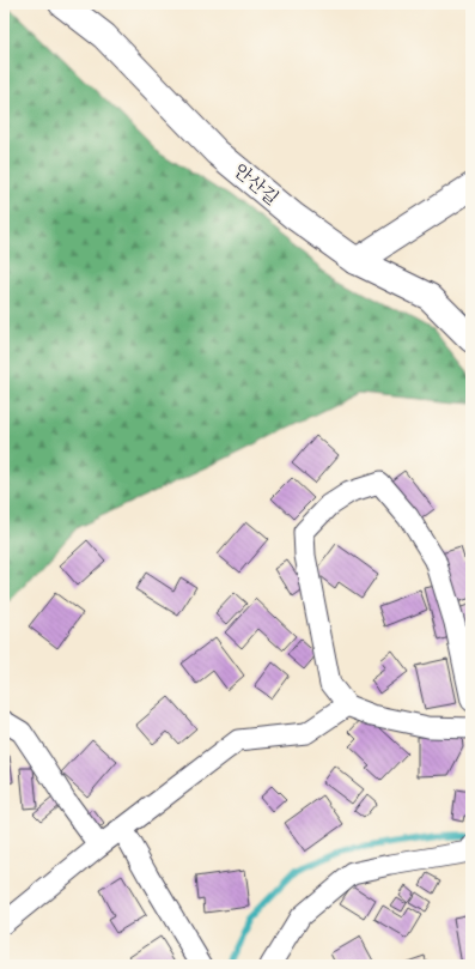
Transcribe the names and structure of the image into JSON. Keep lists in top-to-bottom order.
{
  "streets": {
    "main road": ["안산길"]
  }
}
